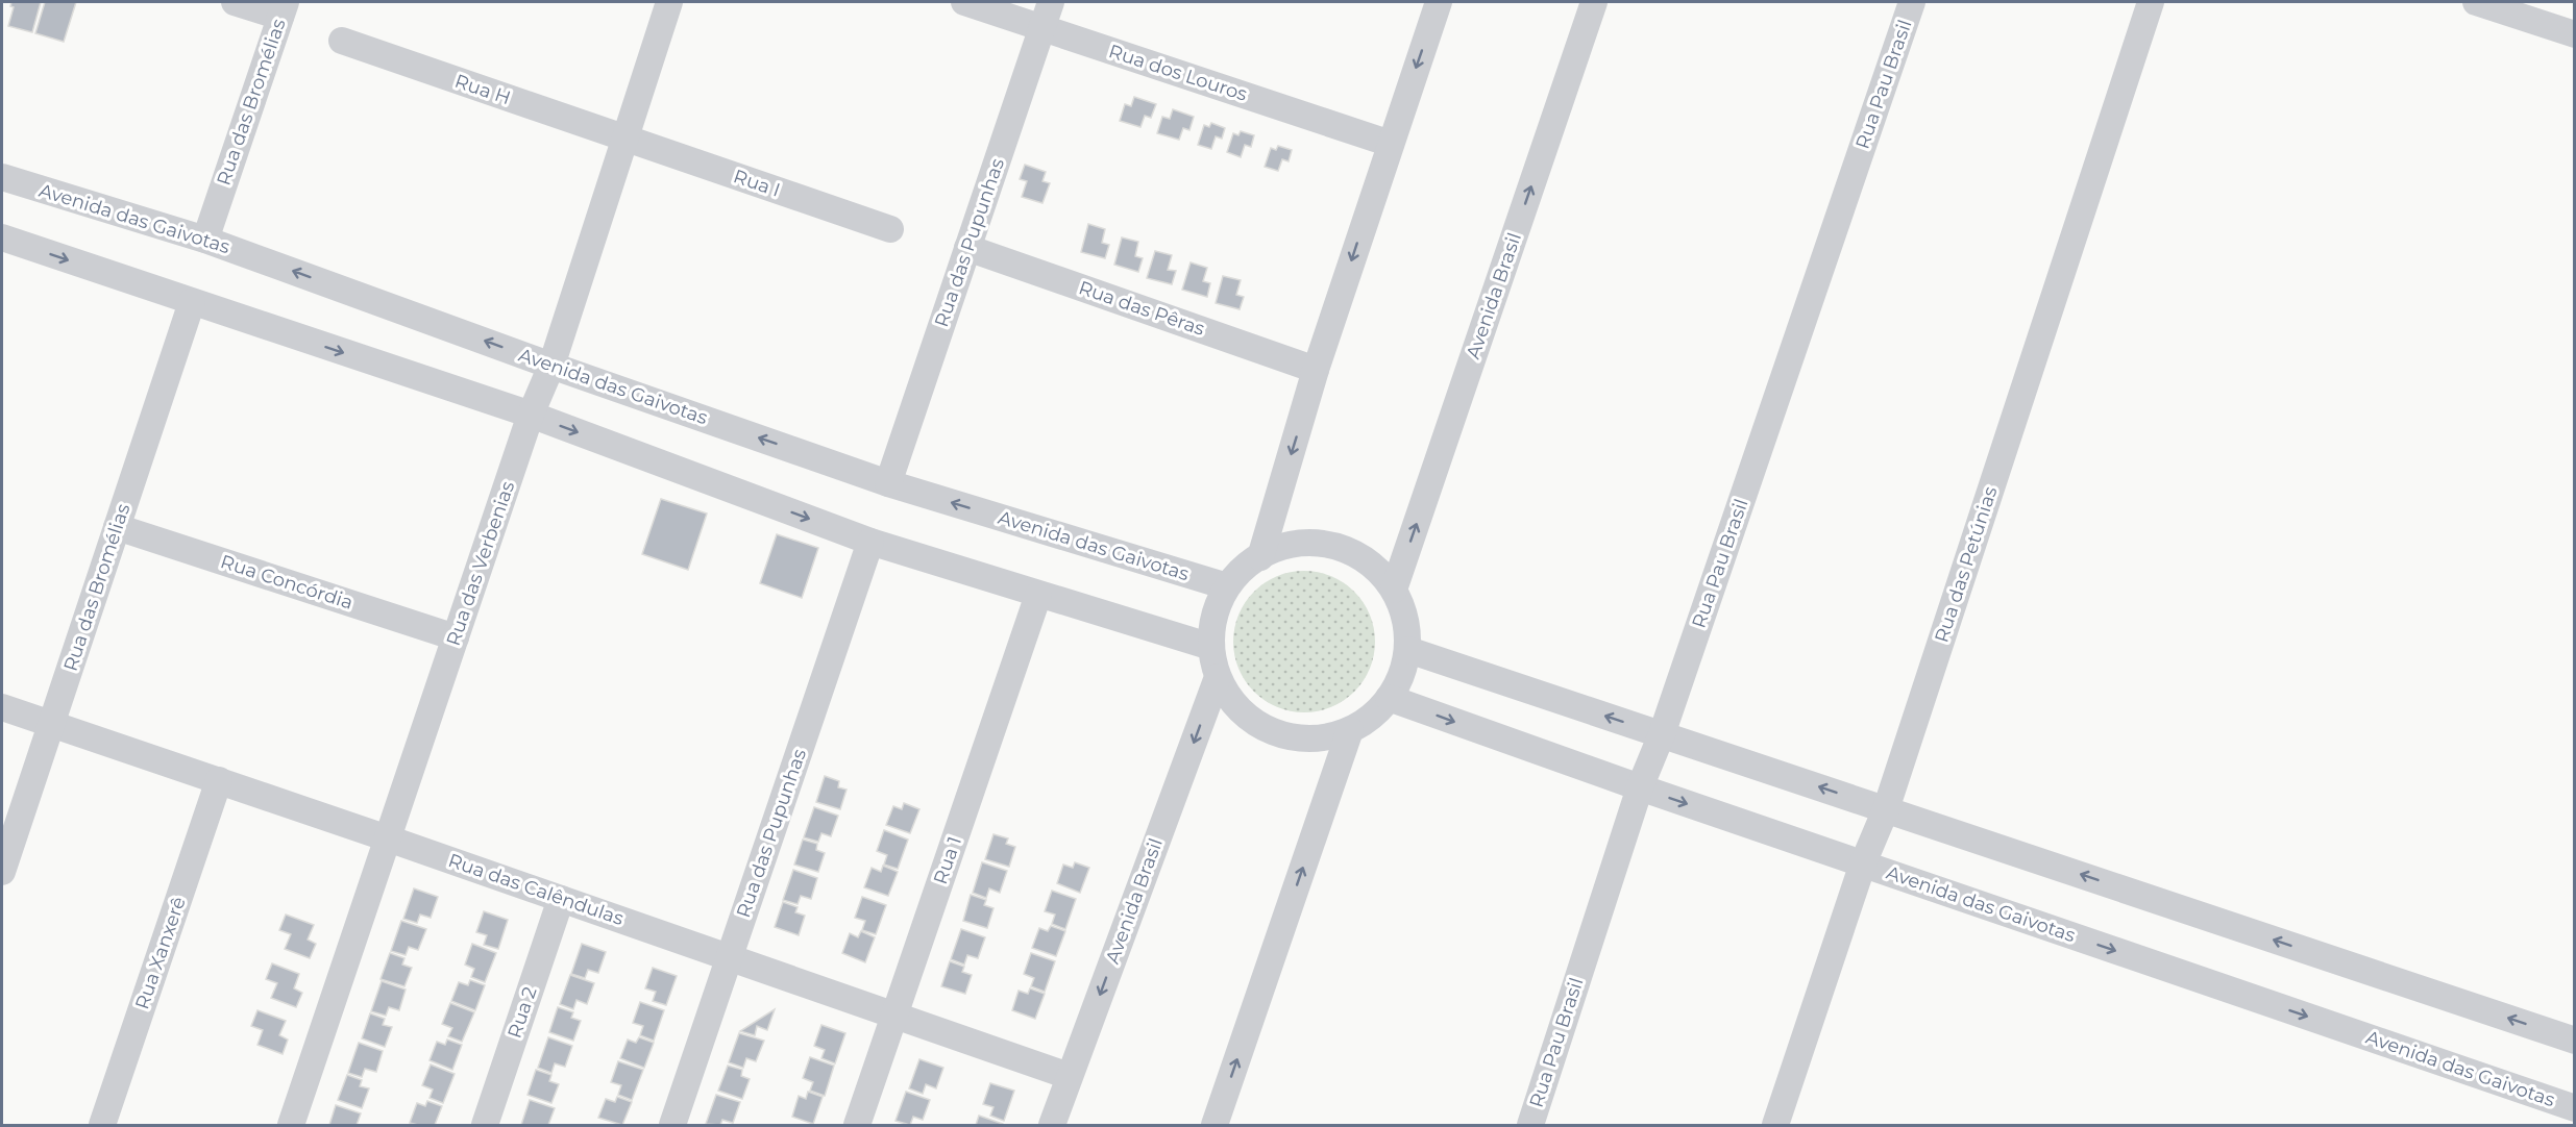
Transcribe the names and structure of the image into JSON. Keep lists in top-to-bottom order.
{
  "streets": {
    "street": [
      "Rua dos Louros",
      "Rua Pau Brasil",
      "Rua H",
      "Rua das Bromélias",
      "Rua I",
      "Avenida das Gaivotas",
      "Rua das Pupunhas",
      "Avenida Brasil",
      "Rua das Pêras",
      "Rua das Verbenias",
      "Rua das Petúnias",
      "Rua Concórdia",
      "Rua 1",
      "Rua das Calêndulas",
      "Rua Xanxerê",
      "Rua 2"
    ]
  },
  "crossings": [
    ["Rua dos Louros", "Rua das Pupunhas"],
    ["Rua Pau Brasil", "Avenida das Gaivotas"],
    ["Rua H", "Rua I"],
    ["Rua H", "Rua das Verbenias"],
    ["Rua das Bromélias", "Avenida das Gaivotas"],
    ["Rua das Bromélias", "Rua Concórdia"],
    ["Rua das Bromélias", "Rua das Calêndulas"],
    ["Rua I", "Rua das Verbenias"],
    ["Avenida das Gaivotas", "Rua das Pupunhas"],
    ["Avenida das Gaivotas", "Avenida Brasil"],
    ["Avenida das Gaivotas", "Rua das Verbenias"],
    ["Avenida das Gaivotas", "Rua das Petúnias"],
    ["Rua das Pupunhas", "Rua das Pêras"],
    ["Rua das Pupunhas", "Rua das Calêndulas"],
    ["Avenida Brasil", "Rua das Calêndulas"],
    ["Rua das Verbenias", "Rua Concórdia"],
    ["Rua das Verbenias", "Rua das Calêndulas"],
    ["Rua 1", "Rua das Calêndulas"],
    ["Rua das Calêndulas", "Rua Xanxerê"],
    ["Rua das Calêndulas", "Rua 2"]
  ]
}
